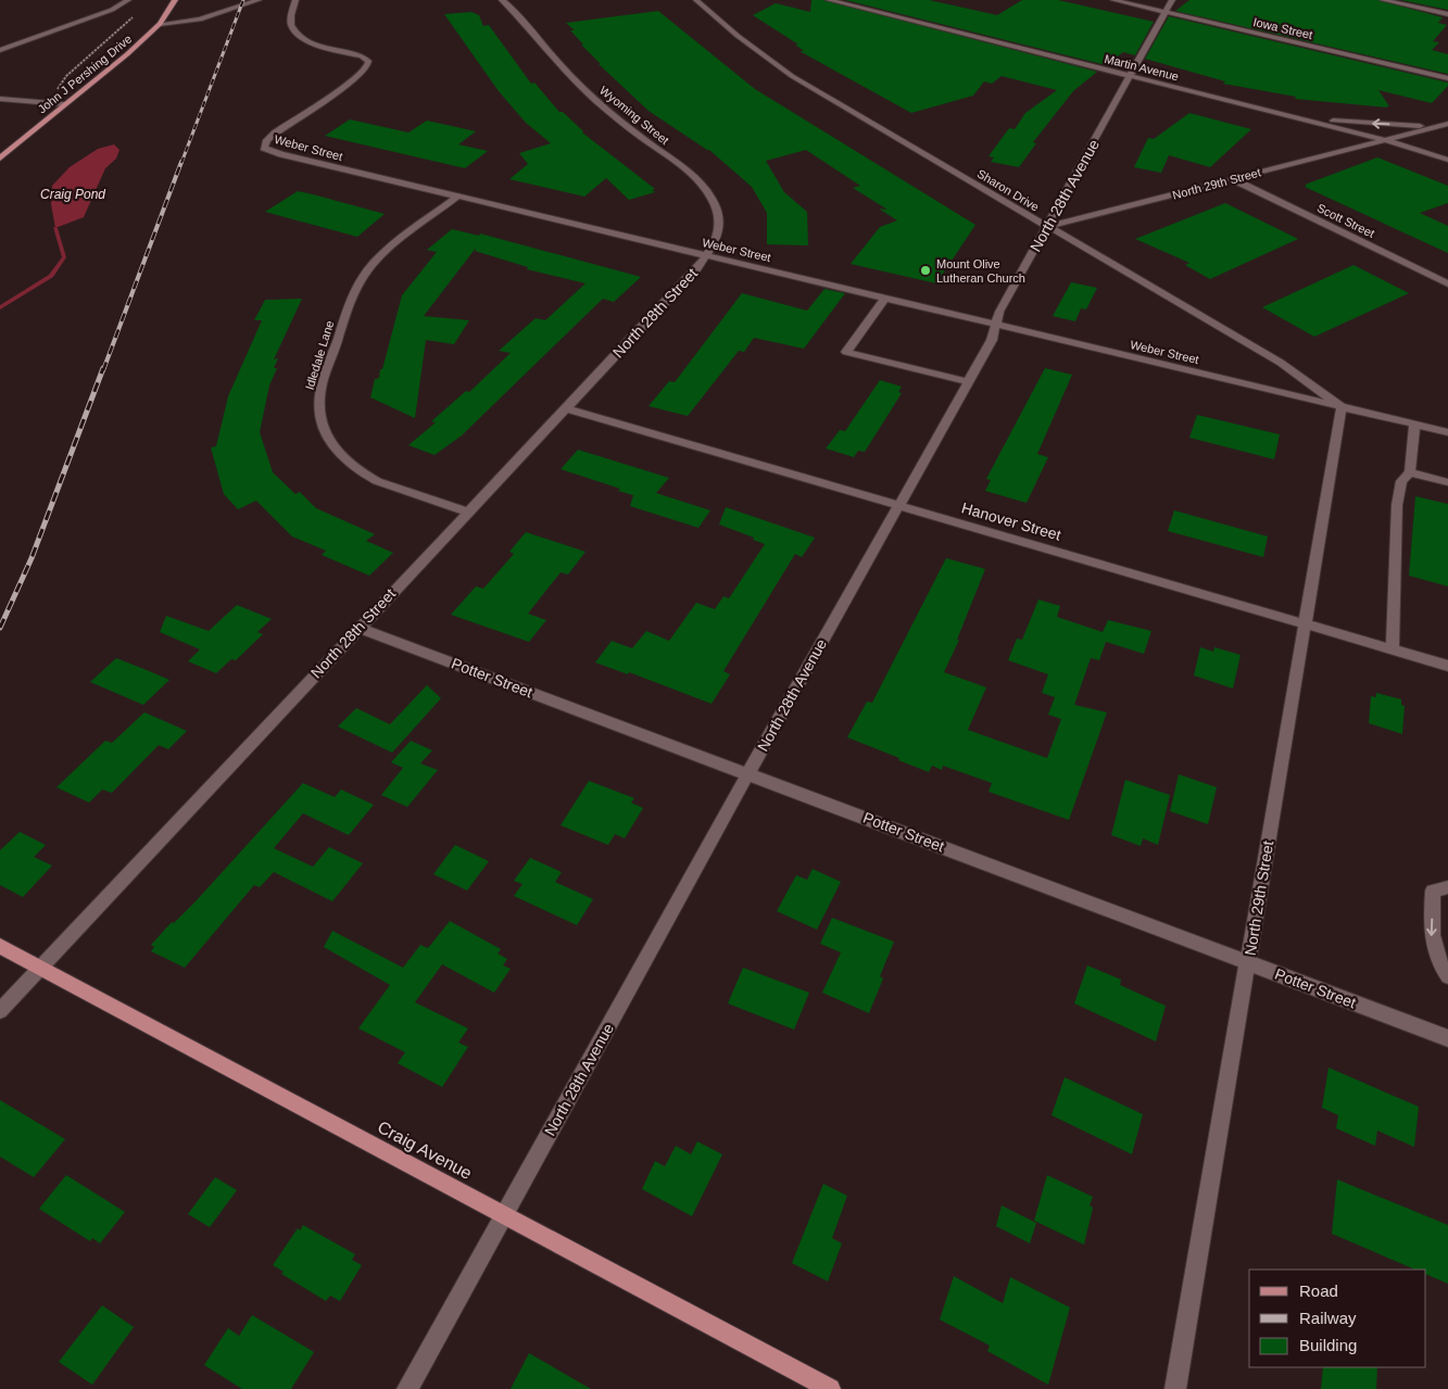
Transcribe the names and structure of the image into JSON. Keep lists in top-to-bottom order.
{
  "streets": {
    "main road": ["John J Pershing Drive", "Craig Avenue"],
    "street": [
      "Iowa Street",
      "Martin Avenue",
      "Wyoming Street",
      "Weber Street",
      "North 29th Street",
      "Sharon Drive",
      "North 28th Avenue",
      "Scott Street",
      "North 28th Street",
      "Idledale Lane",
      "Hanover Street",
      "Potter Street"
    ]
  },
  "crossings": [
    ["Iowa Street", "North 28th Avenue"],
    ["Martin Avenue", "North 29th Street"],
    ["Martin Avenue", "North 28th Avenue"],
    ["Wyoming Street", "Weber Street"],
    ["Wyoming Street", "North 28th Street"],
    ["Weber Street", "North 29th Street"],
    ["Weber Street", "Sharon Drive"],
    ["Weber Street", "North 28th Avenue"],
    ["Weber Street", "North 28th Street"],
    ["Weber Street", "Idledale Lane"],
    ["North 29th Street", "Sharon Drive"],
    ["North 29th Street", "North 28th Avenue"],
    ["North 29th Street", "Scott Street"],
    ["North 29th Street", "Hanover Street"],
    ["North 29th Street", "Potter Street"],
    ["Sharon Drive", "North 28th Avenue"],
    ["North 28th Avenue", "Hanover Street"],
    ["North 28th Avenue", "Potter Street"],
    ["North 28th Avenue", "Craig Avenue"],
    ["North 28th Street", "Idledale Lane"],
    ["North 28th Street", "Hanover Street"],
    ["North 28th Street", "Potter Street"],
    ["North 28th Street", "Craig Avenue"]
  ],
  "water": ["Craig Pond"],
  "places": ["Mount Olive Lutheran Church"],
  "legend": ["Road", "Railway", "Building"]
}
